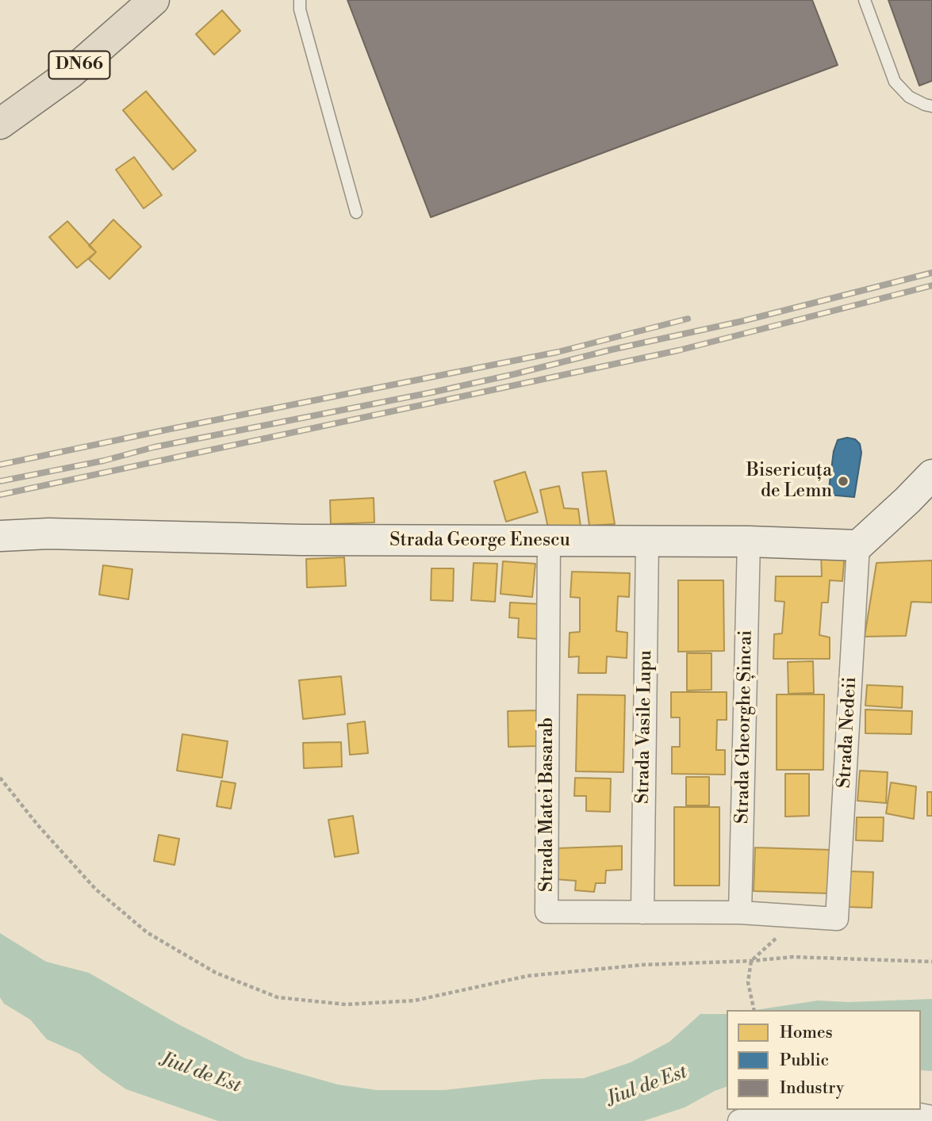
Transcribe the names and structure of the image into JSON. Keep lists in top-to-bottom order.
{
  "streets": {
    "main road": ["DN66"],
    "street": [
      "Strada George Enescu",
      "Strada Vasile Lupu",
      "Strada Gheorghe Șincai",
      "Strada Nedeii",
      "Strada Matei Basarab"
    ]
  },
  "crossings": [
    ["Strada George Enescu", "Strada Vasile Lupu"],
    ["Strada George Enescu", "Strada Gheorghe Șincai"],
    ["Strada George Enescu", "Strada Nedeii"],
    ["Strada George Enescu", "Strada Matei Basarab"],
    ["Strada Vasile Lupu", "Strada Matei Basarab"],
    ["Strada Gheorghe Șincai", "Strada Matei Basarab"],
    ["Strada Nedeii", "Strada Matei Basarab"]
  ],
  "water": ["Jiul de Est"],
  "places": ["Bisericuța de Lemn"],
  "legend": ["Homes", "Public", "Industry"]
}
